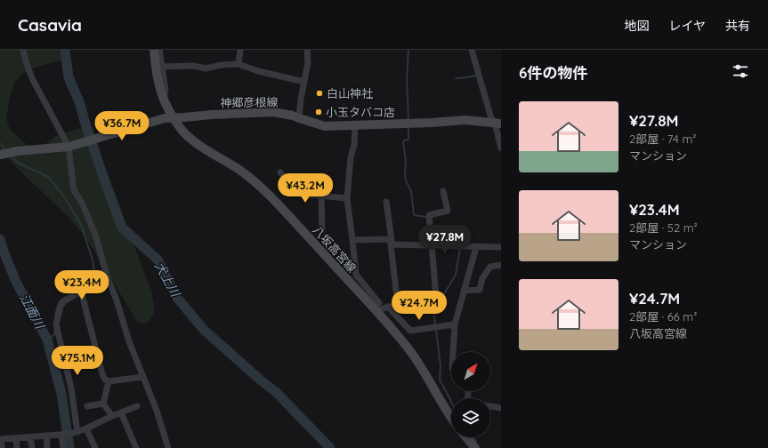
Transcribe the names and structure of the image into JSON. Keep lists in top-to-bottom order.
{
  "streets": {
    "main road": ["神郷彦根線", "八坂高宮線"]
  },
  "crossings": [
    ["神郷彦根線", "八坂高宮線"]
  ],
  "water": ["犬上川", "江面川"],
  "places": ["白山神社", "小玉タバコ店"],
  "north": "top right",
  "page": {
    "header": "Casavia",
    "nav": ["地図", "レイヤ", "共有"],
    "heading": "6件の物件",
    "list": [
      {
        "name": "¥27.8M",
        "note": "2部屋 · 74 m² · マンション"
      },
      {
        "name": "¥23.4M",
        "note": "2部屋 · 52 m² · マンション"
      },
      {
        "name": "¥24.7M",
        "note": "2部屋 · 66 m² · 八坂高宮線"
      }
    ],
    "price": [
      "¥36.7M",
      "¥43.2M",
      "¥27.8M",
      "¥23.4M",
      "¥24.7M",
      "¥75.1M"
    ]
  }
}
